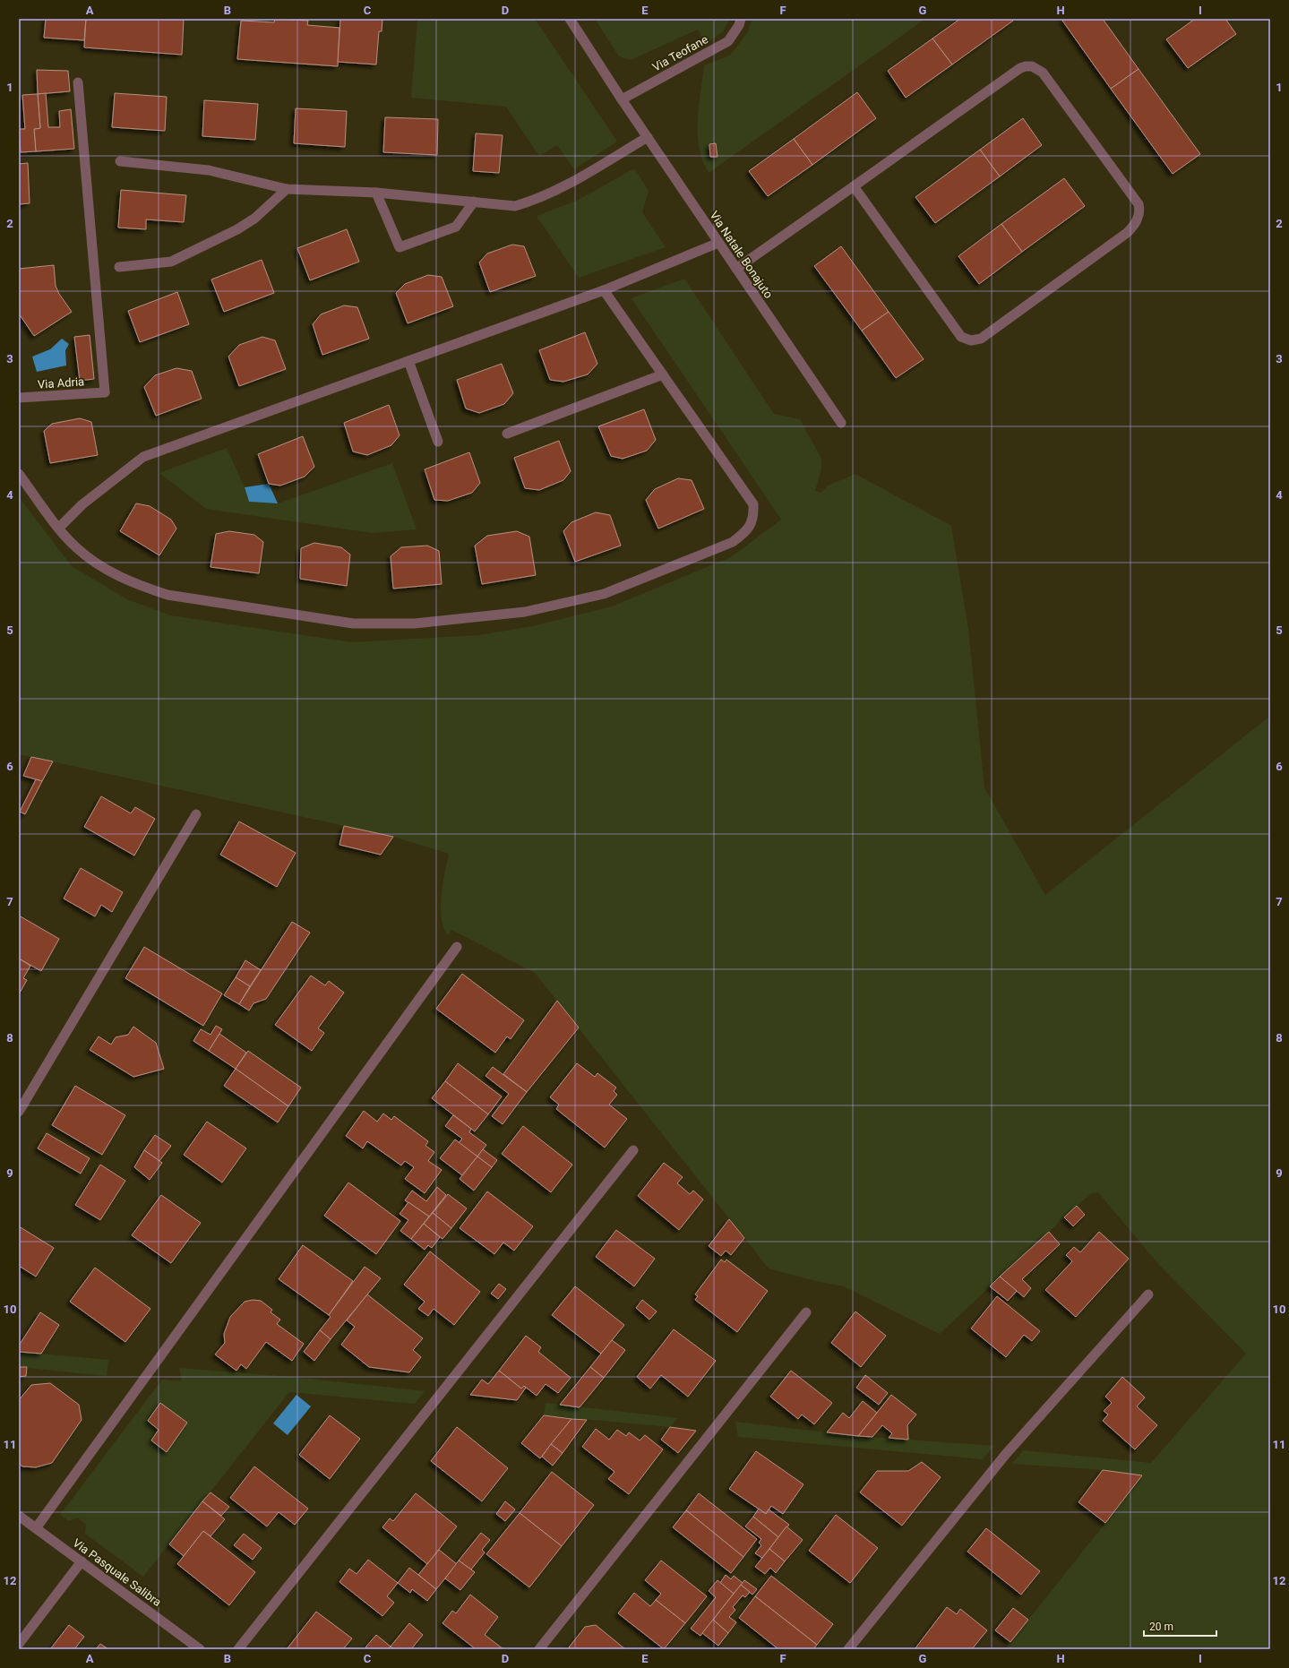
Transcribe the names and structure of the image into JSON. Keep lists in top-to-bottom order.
{
  "streets": {
    "street": [
      "Via Teofane",
      "Via Natale Bonajuto",
      "Via Adria",
      "Via Pasquale Salibra"
    ]
  },
  "crossings": [
    ["Via Teofane", "Via Natale Bonajuto"]
  ],
  "scale_bar": "20 m",
  "grid": {
    "columns": [
      "A",
      "B",
      "C",
      "D",
      "E",
      "F",
      "G",
      "H",
      "I"
    ],
    "rows": [
      "1",
      "2",
      "3",
      "4",
      "5",
      "6",
      "7",
      "8",
      "9",
      "10",
      "11",
      "12"
    ]
  }
}
